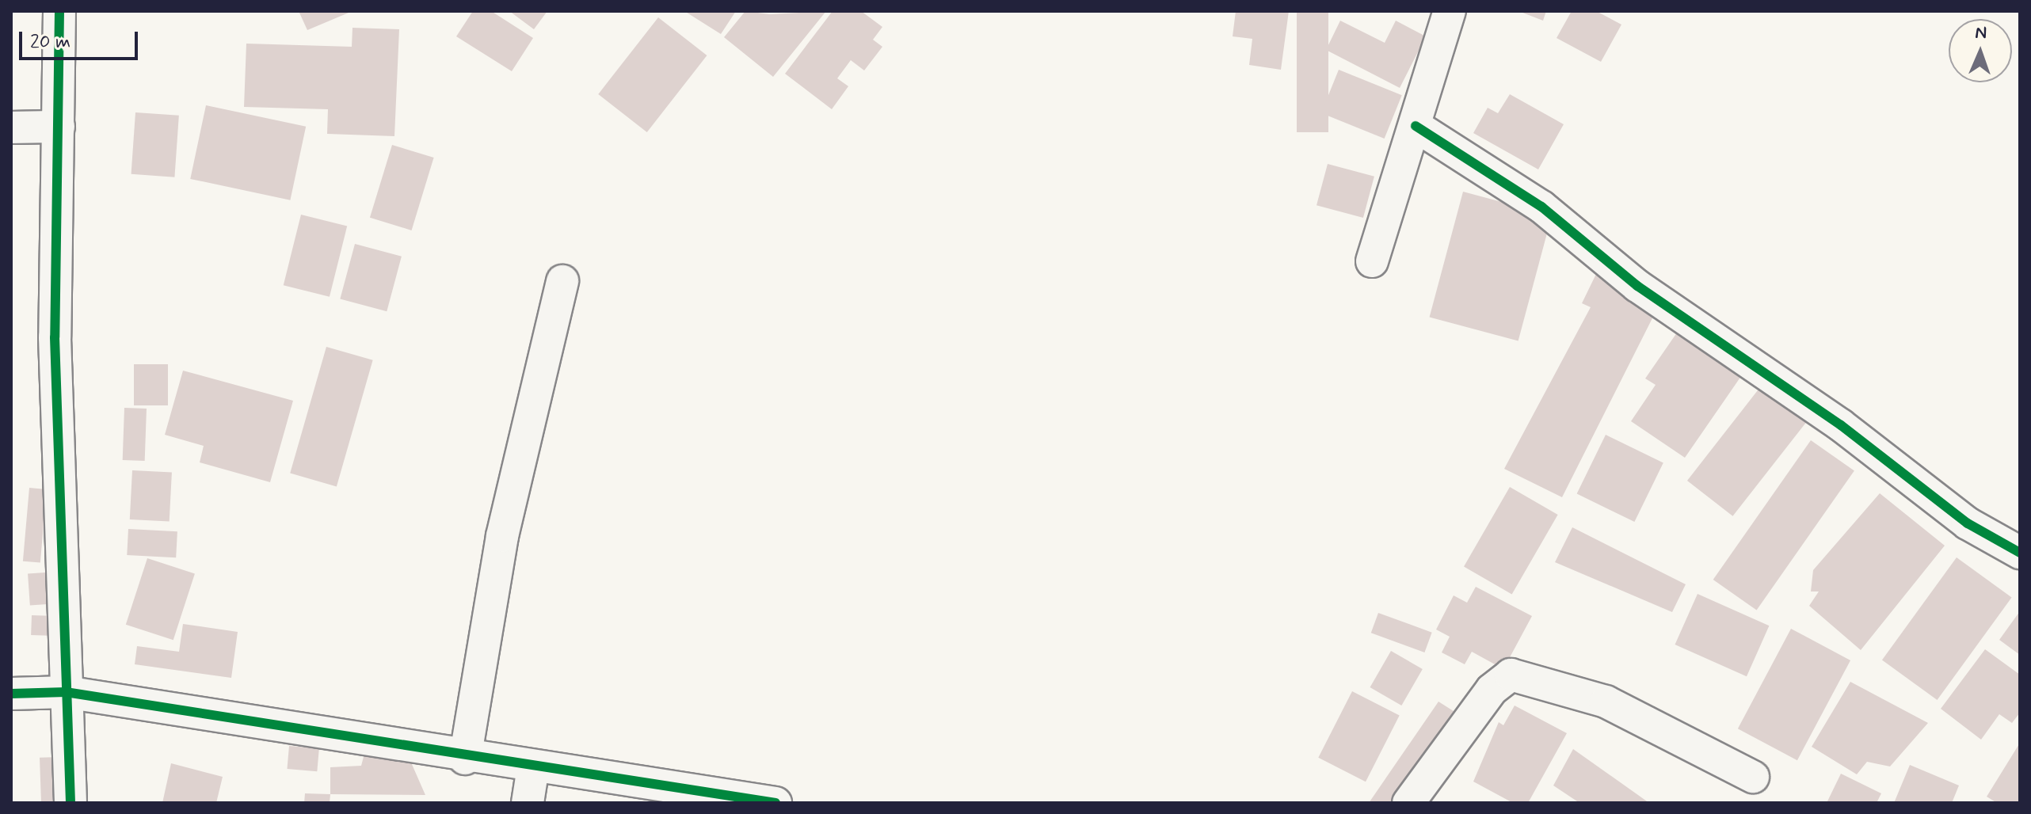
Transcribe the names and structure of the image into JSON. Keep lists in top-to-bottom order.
{
  "scale_bar": "20 m",
  "north": "top"
}
